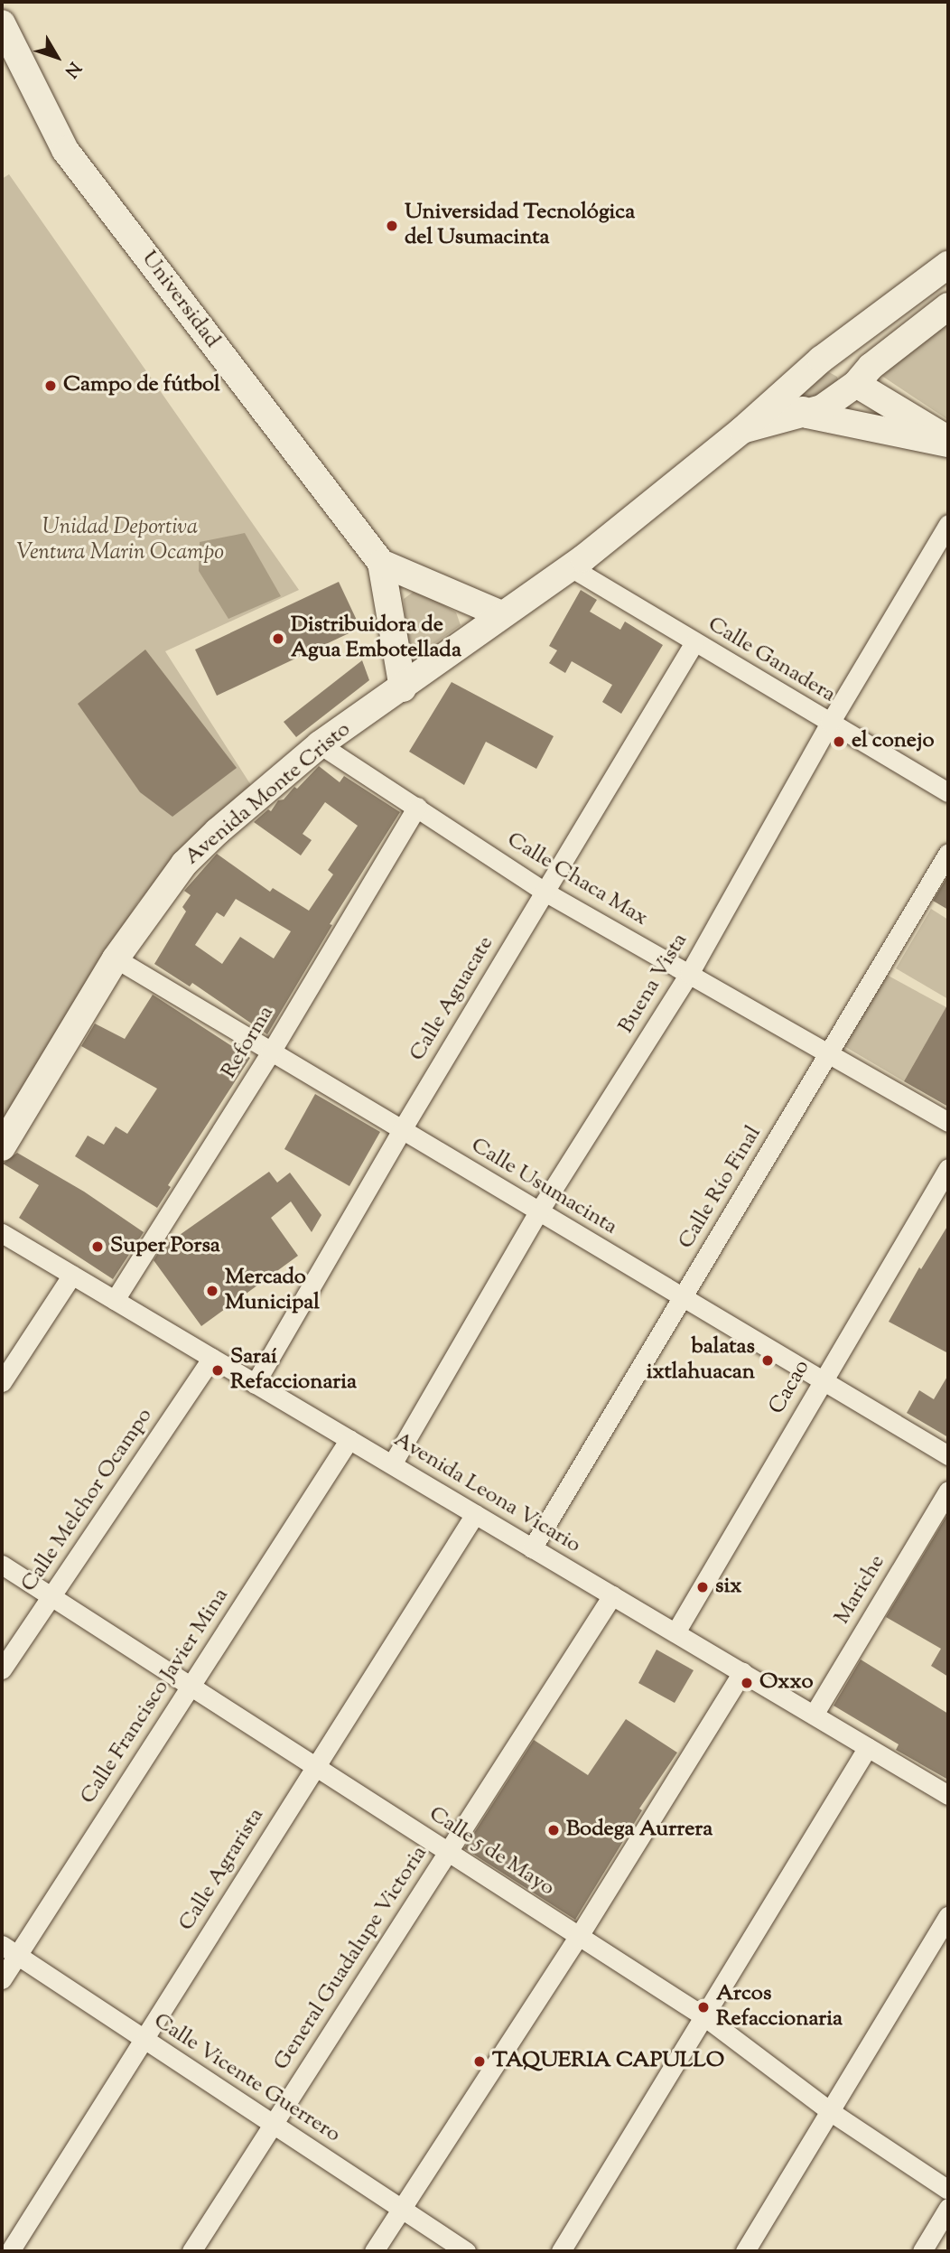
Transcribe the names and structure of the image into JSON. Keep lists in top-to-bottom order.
{
  "streets": {
    "main road": ["Universidad", "Avenida Monte Cristo"],
    "street": [
      "Calle Ganadera",
      "Calle Chaca Max",
      "Buena Vista",
      "Calle Aguacate",
      "Reforma",
      "Calle Usumacinta",
      "Calle Río Final",
      "Cacao",
      "Avenida Leona Vicario",
      "Calle Melchor Ocampo",
      "Mariche",
      "Calle Francisco Javier Mina",
      "Calle 5 de Mayo",
      "Calle Agrarista",
      "General Guadalupe Victoria",
      "Calle Vicente Guerrero"
    ]
  },
  "crossings": [
    ["Calle Ganadera", "Avenida Monte Cristo"],
    ["Calle Ganadera", "Buena Vista"],
    ["Calle Ganadera", "Calle Aguacate"],
    ["Avenida Monte Cristo", "Calle Chaca Max"],
    ["Avenida Monte Cristo", "Calle Usumacinta"],
    ["Calle Chaca Max", "Buena Vista"],
    ["Calle Chaca Max", "Calle Aguacate"],
    ["Calle Chaca Max", "Reforma"],
    ["Calle Chaca Max", "Calle Río Final"],
    ["Buena Vista", "Calle Usumacinta"],
    ["Buena Vista", "Avenida Leona Vicario"],
    ["Calle Aguacate", "Calle Usumacinta"],
    ["Calle Aguacate", "Avenida Leona Vicario"],
    ["Reforma", "Calle Usumacinta"],
    ["Reforma", "Avenida Leona Vicario"],
    ["Calle Usumacinta", "Calle Río Final"],
    ["Calle Usumacinta", "Cacao"],
    ["Calle Río Final", "Avenida Leona Vicario"],
    ["Cacao", "Avenida Leona Vicario"],
    ["Avenida Leona Vicario", "Calle Melchor Ocampo"],
    ["Avenida Leona Vicario", "Mariche"],
    ["Avenida Leona Vicario", "Calle Francisco Javier Mina"],
    ["Avenida Leona Vicario", "Calle Agrarista"],
    ["Avenida Leona Vicario", "General Guadalupe Victoria"],
    ["Calle Melchor Ocampo", "Calle 5 de Mayo"],
    ["Calle Francisco Javier Mina", "Calle 5 de Mayo"],
    ["Calle Francisco Javier Mina", "Calle Vicente Guerrero"],
    ["Calle 5 de Mayo", "Calle Agrarista"],
    ["Calle 5 de Mayo", "General Guadalupe Victoria"],
    ["Calle Agrarista", "Calle Vicente Guerrero"],
    ["General Guadalupe Victoria", "Calle Vicente Guerrero"]
  ],
  "parks": ["Unidad Deportiva Ventura Marin Ocampo"],
  "places": [
    "Universidad Tecnológica del Usumacinta",
    "Campo de fútbol",
    "Distribuidora de Agua Embotellada",
    "el conejo",
    "Super Porsa",
    "Mercado Municipal",
    "balatas ixtlahuacan",
    "Saraí Refaccionaria",
    "six",
    "Oxxo",
    "Bodega Aurrera",
    "Arcos Refaccionaria",
    "TAQUERIA CAPULLO"
  ],
  "north": "bottom right"
}
